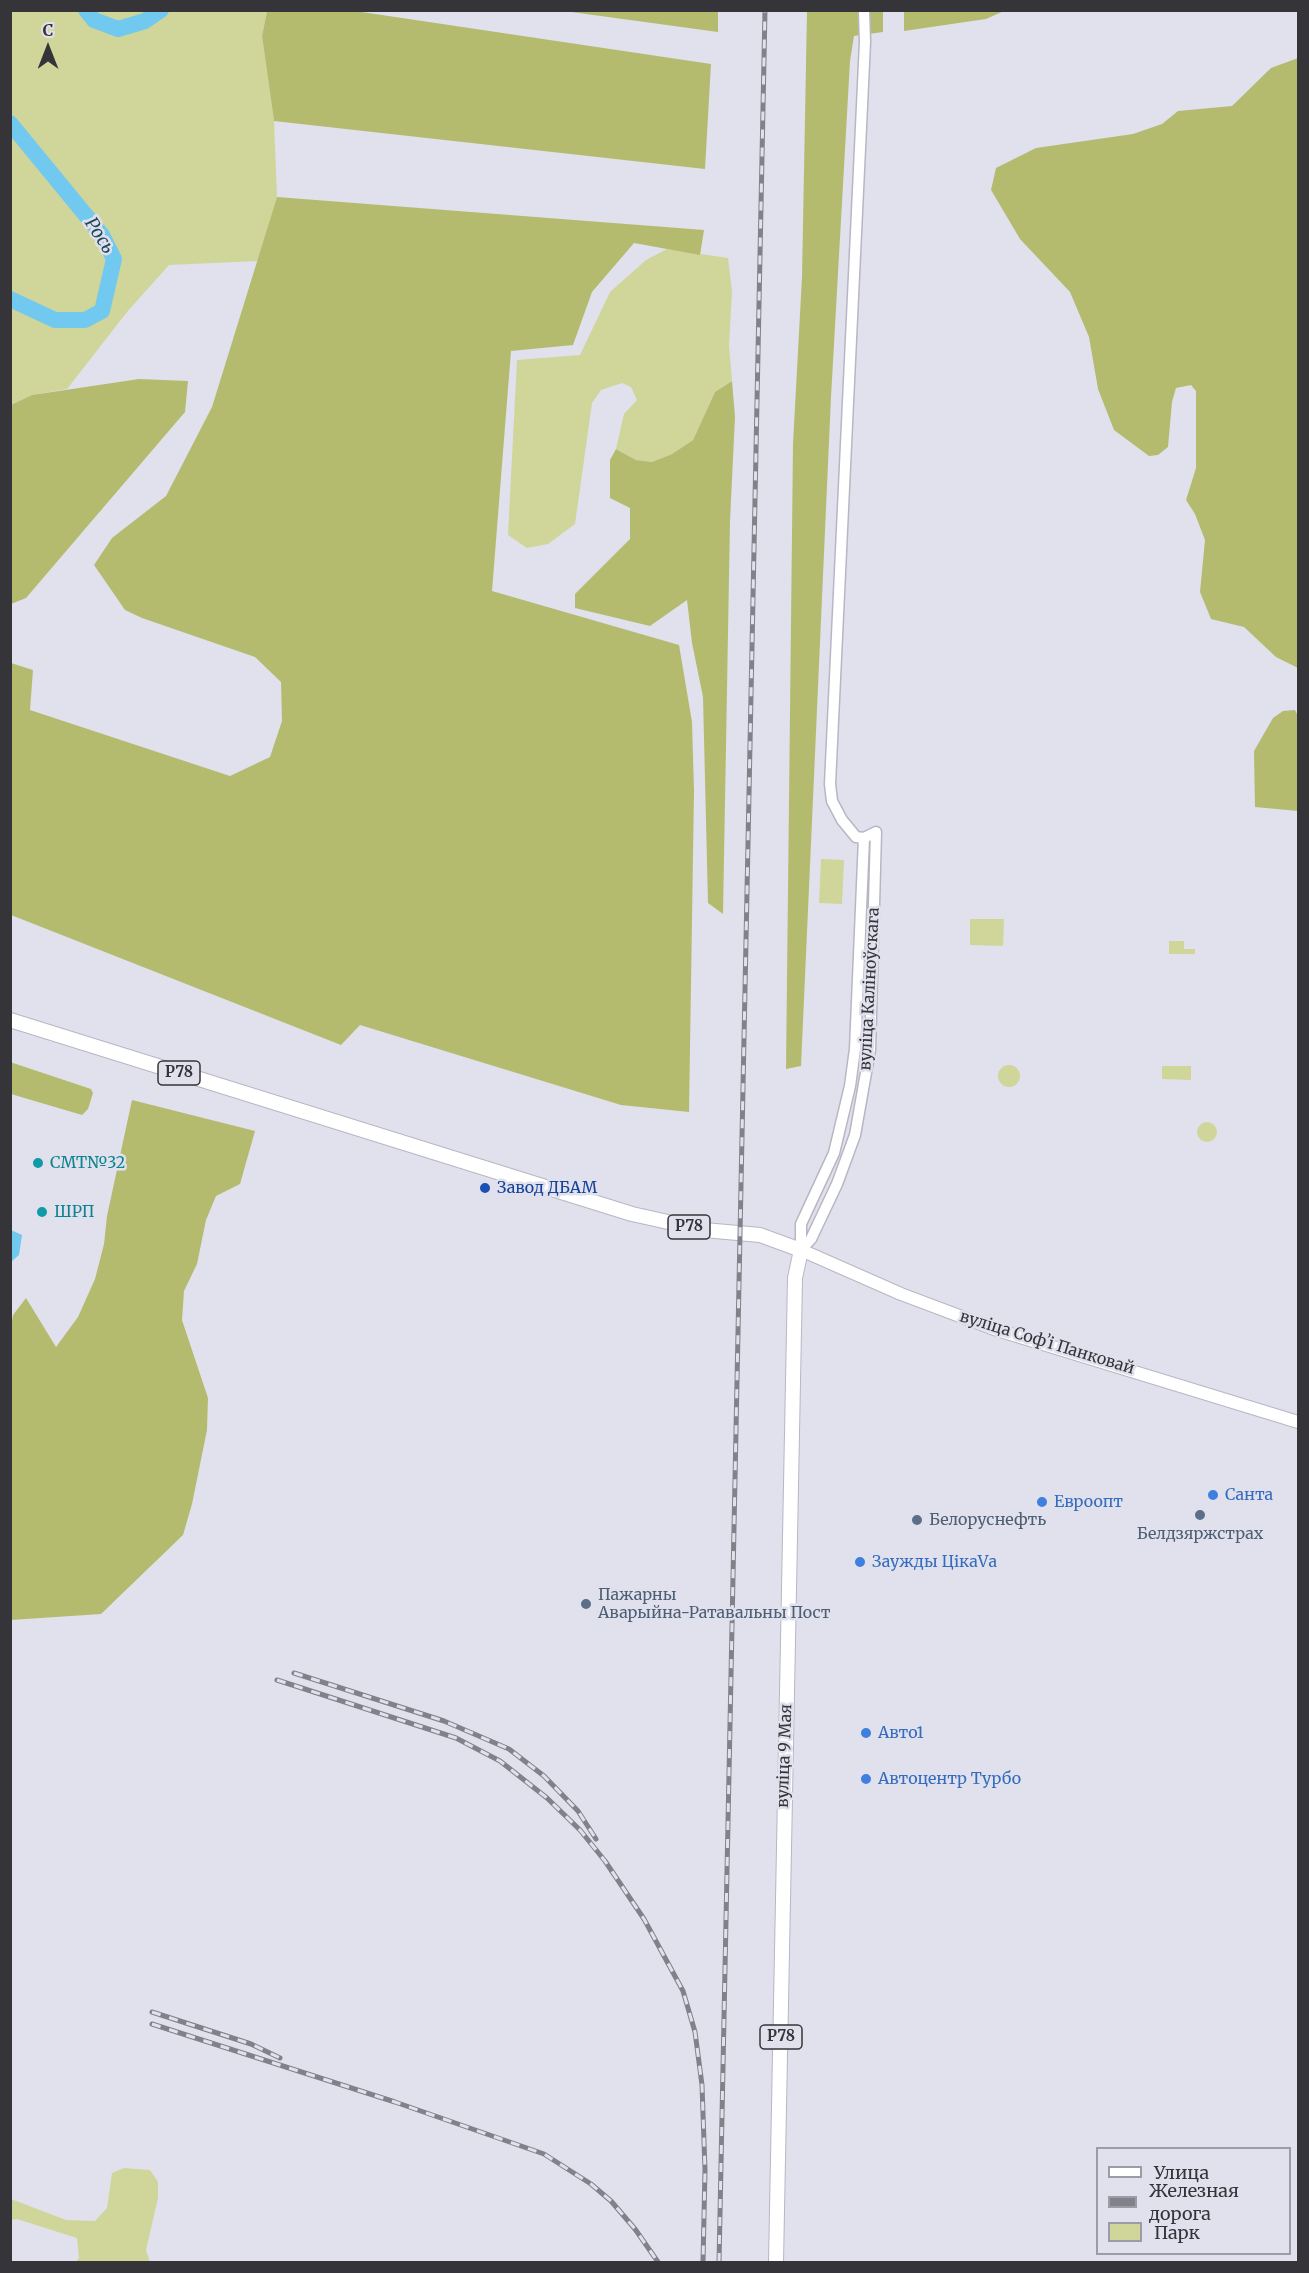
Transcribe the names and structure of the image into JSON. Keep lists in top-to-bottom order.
{
  "streets": {
    "main road": ["Р78", "вуліца Софʼі Панковай", "вуліца 9 Мая"],
    "street": ["вуліца Каліноўскага"]
  },
  "crossings": [
    ["вуліца Каліноўскага", "Р78"],
    ["вуліца Каліноўскага", "вуліца Софʼі Панковай"],
    ["вуліца Каліноўскага", "вуліца 9 Мая"],
    ["Р78", "вуліца Софʼі Панковай"],
    ["Р78", "вуліца 9 Мая"],
    ["вуліца Софʼі Панковай", "вуліца 9 Мая"]
  ],
  "water": ["Рось"],
  "places": [
    "СМТ№32",
    "Завод ДБАМ",
    "ШРП",
    "Санта",
    "Евроопт",
    "Белдзяржстрах",
    "Белоруснефть",
    "Заужды ЦікаVа",
    "Пажарны Аварыйна-Ратавальны Пост",
    "Авто1",
    "Автоцентр Турбо"
  ],
  "legend": ["Улица", "Железная дорога", "Парк"],
  "north": "top"
}
